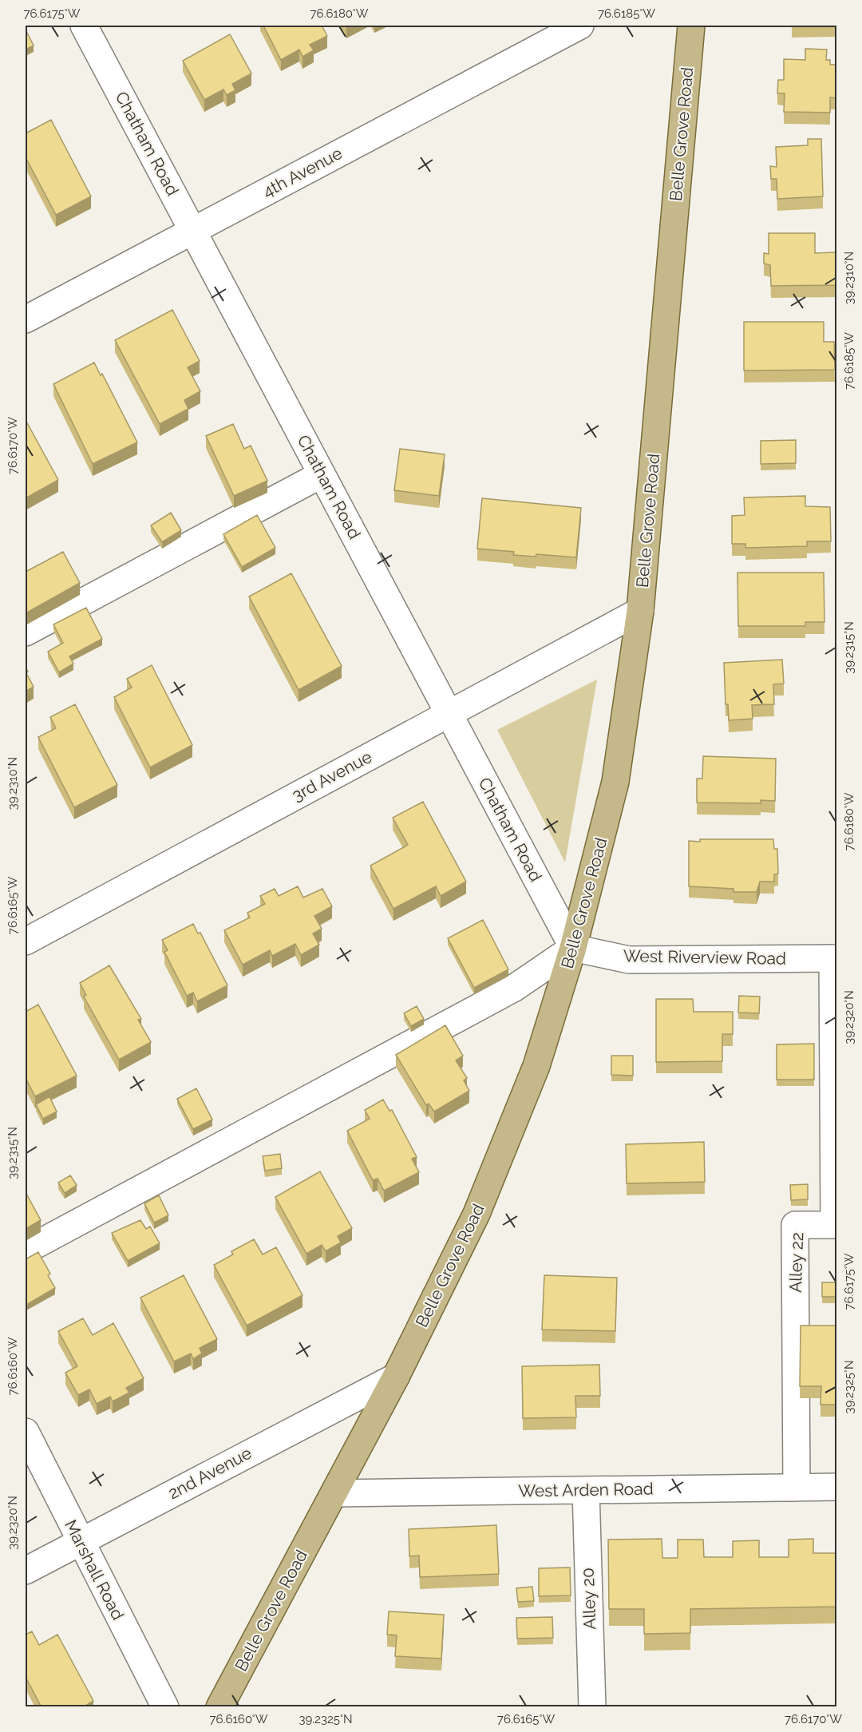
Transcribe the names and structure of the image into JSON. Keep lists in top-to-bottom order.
{
  "streets": {
    "main road": ["Belle Grove Road"],
    "street": [
      "Chatham Road",
      "4th Avenue",
      "3rd Avenue",
      "West Riverview Road",
      "Alley 22",
      "2nd Avenue",
      "West Arden Road",
      "Marshall Road",
      "Alley 20"
    ]
  },
  "crossings": [
    ["Belle Grove Road", "Chatham Road"],
    ["Belle Grove Road", "3rd Avenue"],
    ["Belle Grove Road", "West Riverview Road"],
    ["Belle Grove Road", "2nd Avenue"],
    ["Belle Grove Road", "West Arden Road"],
    ["Chatham Road", "4th Avenue"],
    ["Chatham Road", "3rd Avenue"],
    ["Chatham Road", "West Riverview Road"],
    ["West Riverview Road", "Alley 22"],
    ["Alley 22", "West Arden Road"],
    ["2nd Avenue", "Marshall Road"],
    ["West Arden Road", "Alley 20"]
  ],
  "coordinates": [
    "76.6175°W",
    "76.6180°W",
    "76.6185°W",
    "39.2310°N",
    "76.6170°W",
    "39.2315°N",
    "76.6165°W",
    "39.2320°N",
    "76.6160°W",
    "39.2325°N"
  ]
}
